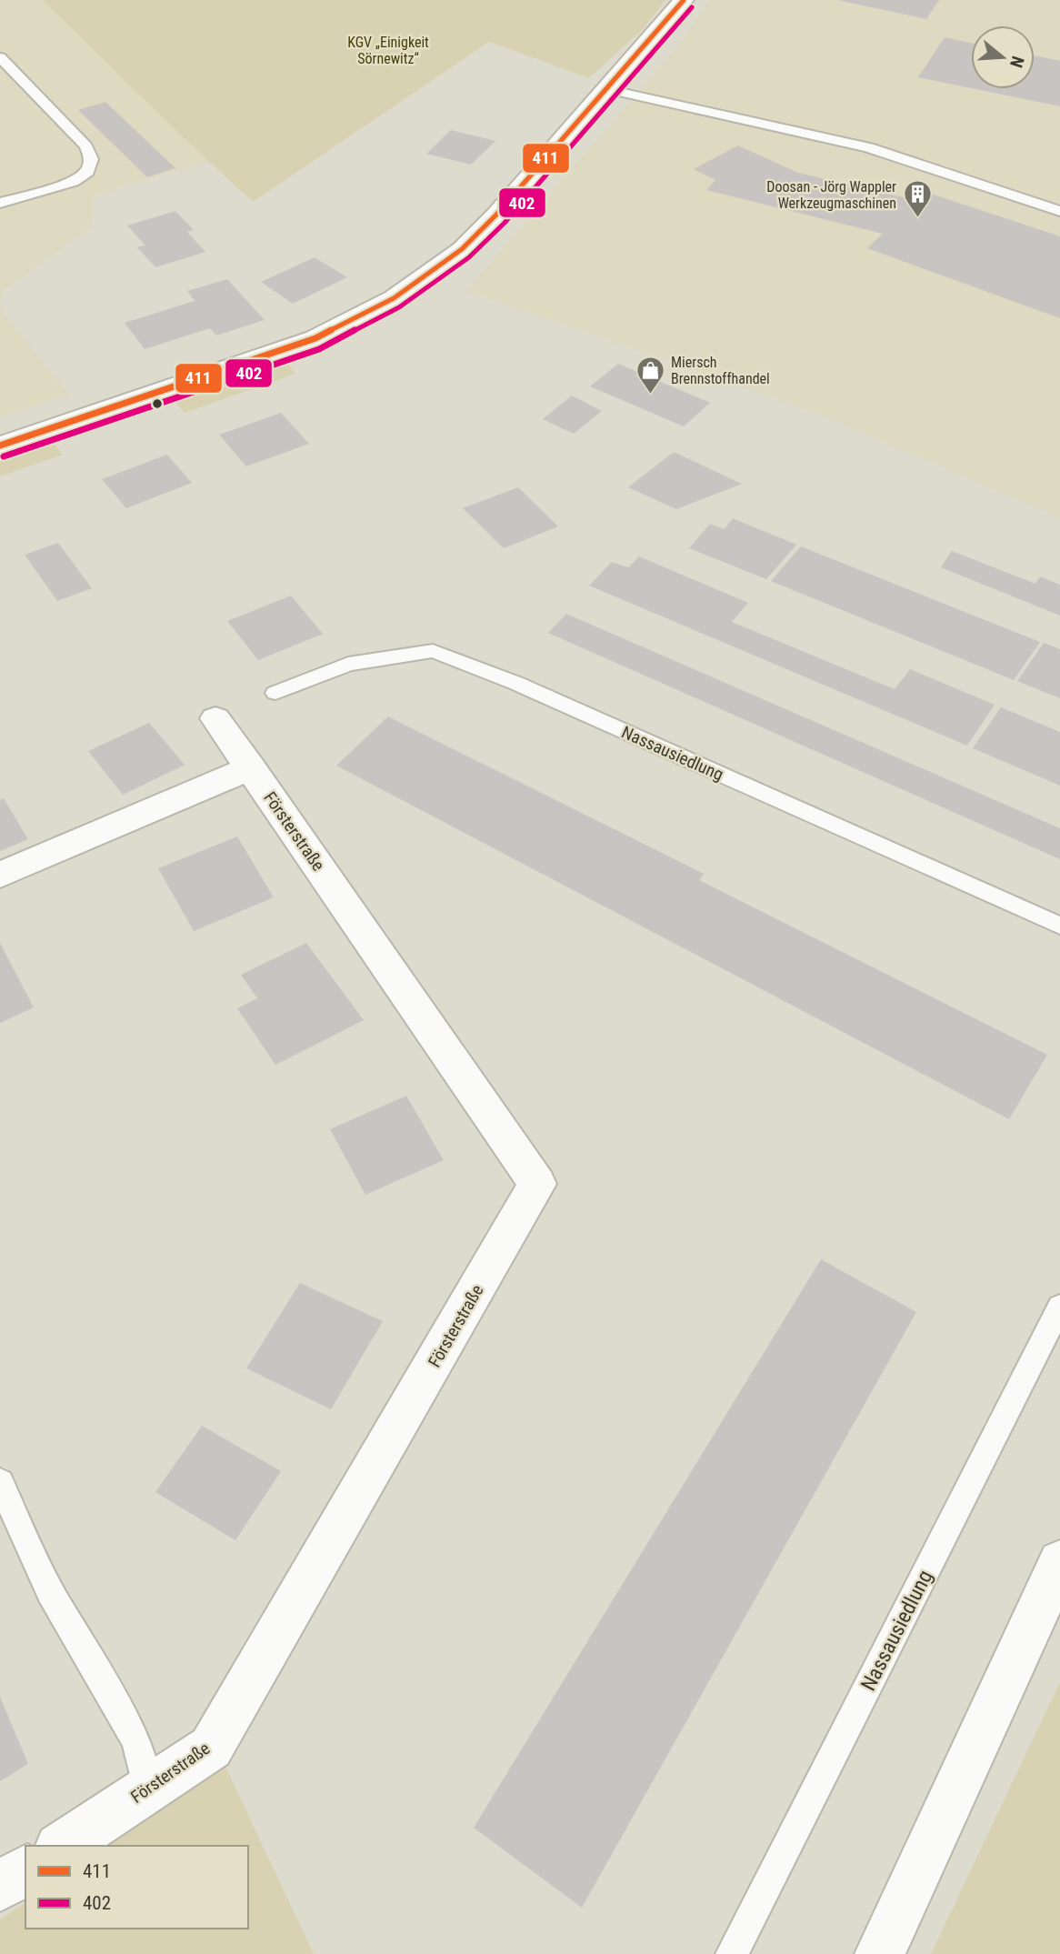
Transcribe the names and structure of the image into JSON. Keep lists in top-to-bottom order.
{
  "streets": {
    "street": ["Försterstraße"],
    "lane": ["Nassausiedlung"]
  },
  "parks": ["KGV „Einigkeit Sörnewitz“"],
  "places": {
    "building": ["Doosan - Jörg Wappler Werkzeugmaschinen"],
    "shop": ["Miersch Brennstoffhandel"]
  },
  "lines": ["transit line 411", "transit line 402"],
  "legend": ["411", "402"],
  "north": "right"
}
